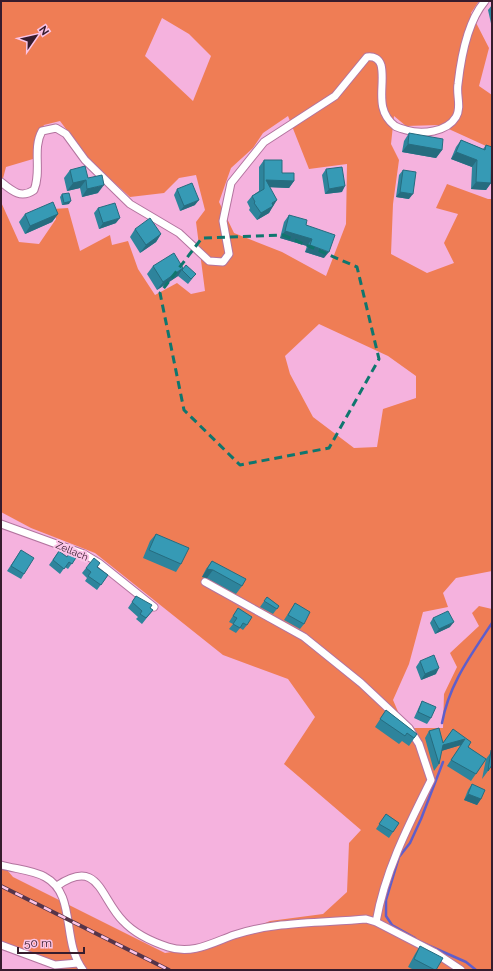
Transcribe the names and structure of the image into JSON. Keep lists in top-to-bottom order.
{
  "streets": {
    "street": ["Zellach"]
  },
  "scale_bar": "50 m",
  "north": "top right"
}
